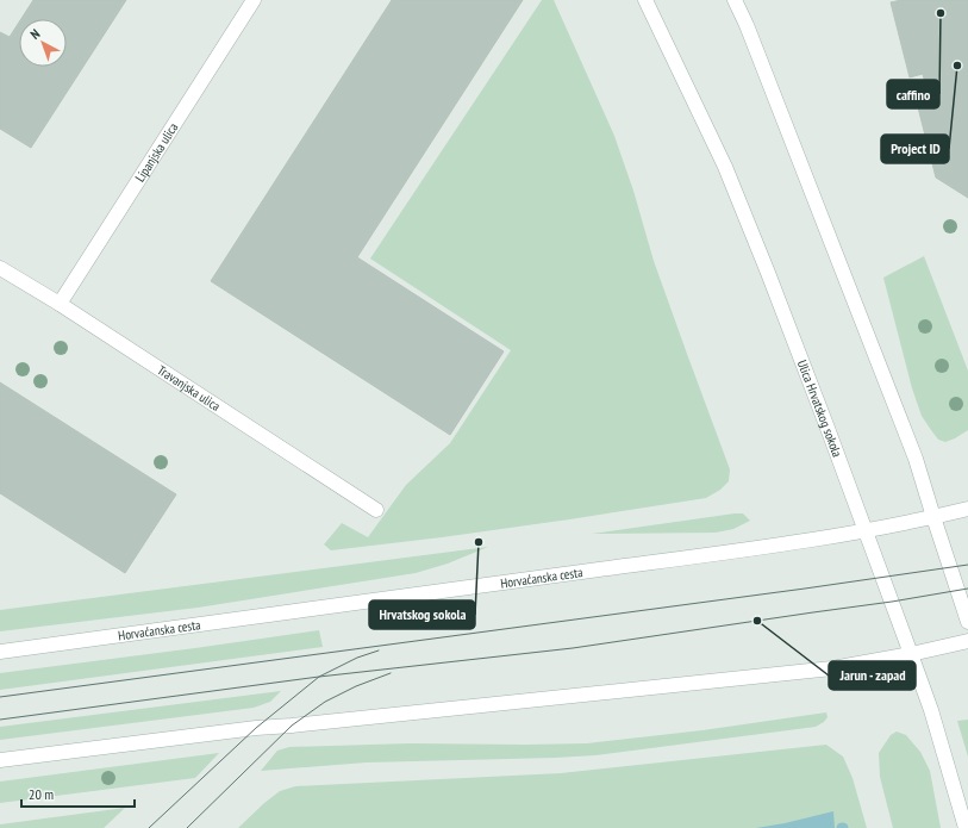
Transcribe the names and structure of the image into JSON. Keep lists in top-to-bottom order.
{
  "streets": {
    "street": [
      "Lipanjska ulica",
      "Travanjska ulica",
      "Ulica Hrvatskog sokola",
      "Horvaćanska cesta"
    ]
  },
  "crossings": [
    ["Lipanjska ulica", "Travanjska ulica"],
    ["Ulica Hrvatskog sokola", "Horvaćanska cesta"]
  ],
  "places": [
    "caffino",
    "Project ID",
    "Hrvatskog sokola",
    "Jarun - zapad"
  ],
  "scale_bar": "20 m",
  "north": "top left"
}
